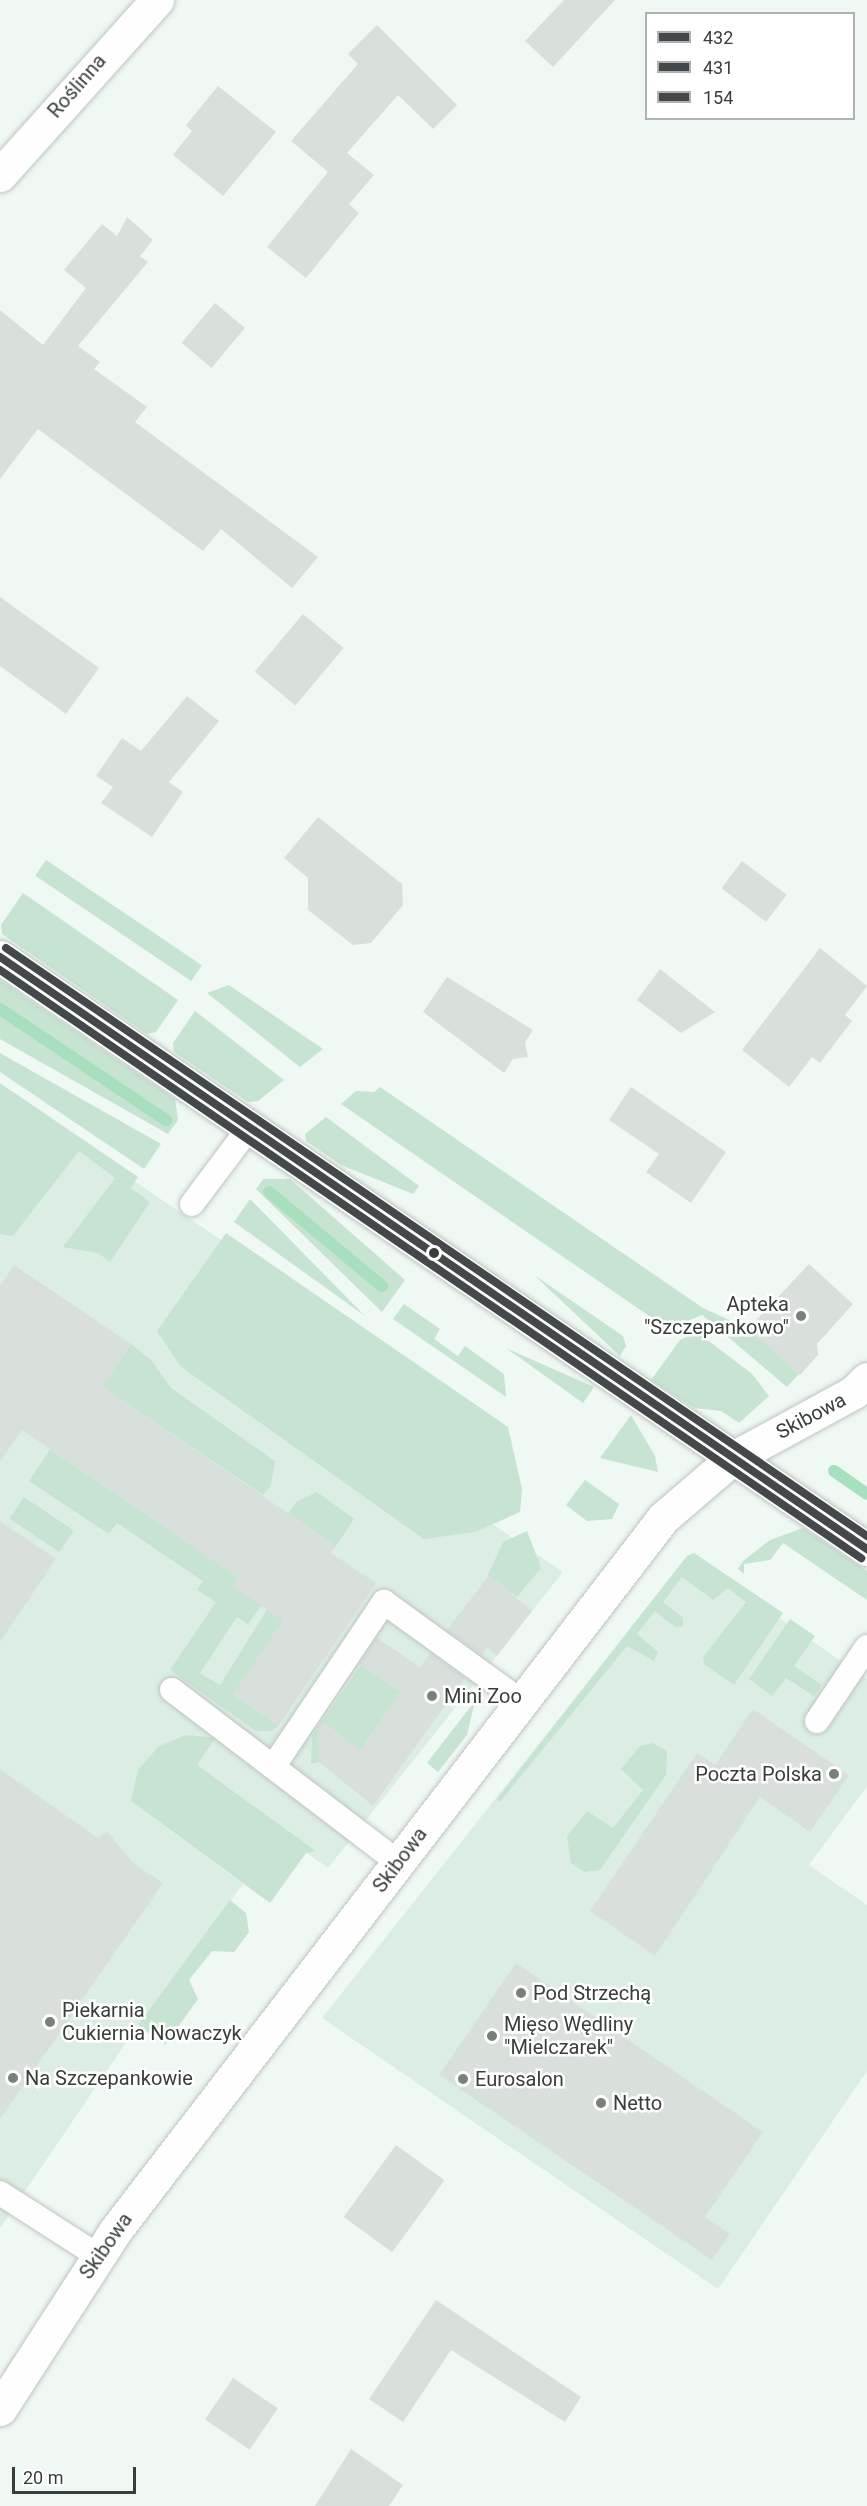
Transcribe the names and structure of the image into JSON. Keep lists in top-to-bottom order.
{
  "streets": {
    "street": ["Roślinna", "Skibowa"]
  },
  "places": [
    "Apteka \"Szczepankowo\"",
    "Mini Zoo",
    "Poczta Polska",
    "Pod Strzechą",
    "Piekarnia Cukiernia Nowaczyk",
    "Mięso Wędliny \"Mielczarek\"",
    "Na Szczepankowie",
    "Eurosalon",
    "Netto"
  ],
  "lines": ["transit line 154", "transit line 432", "transit line 431"],
  "legend": ["432", "431", "154"],
  "scale_bar": "20 m"
}
